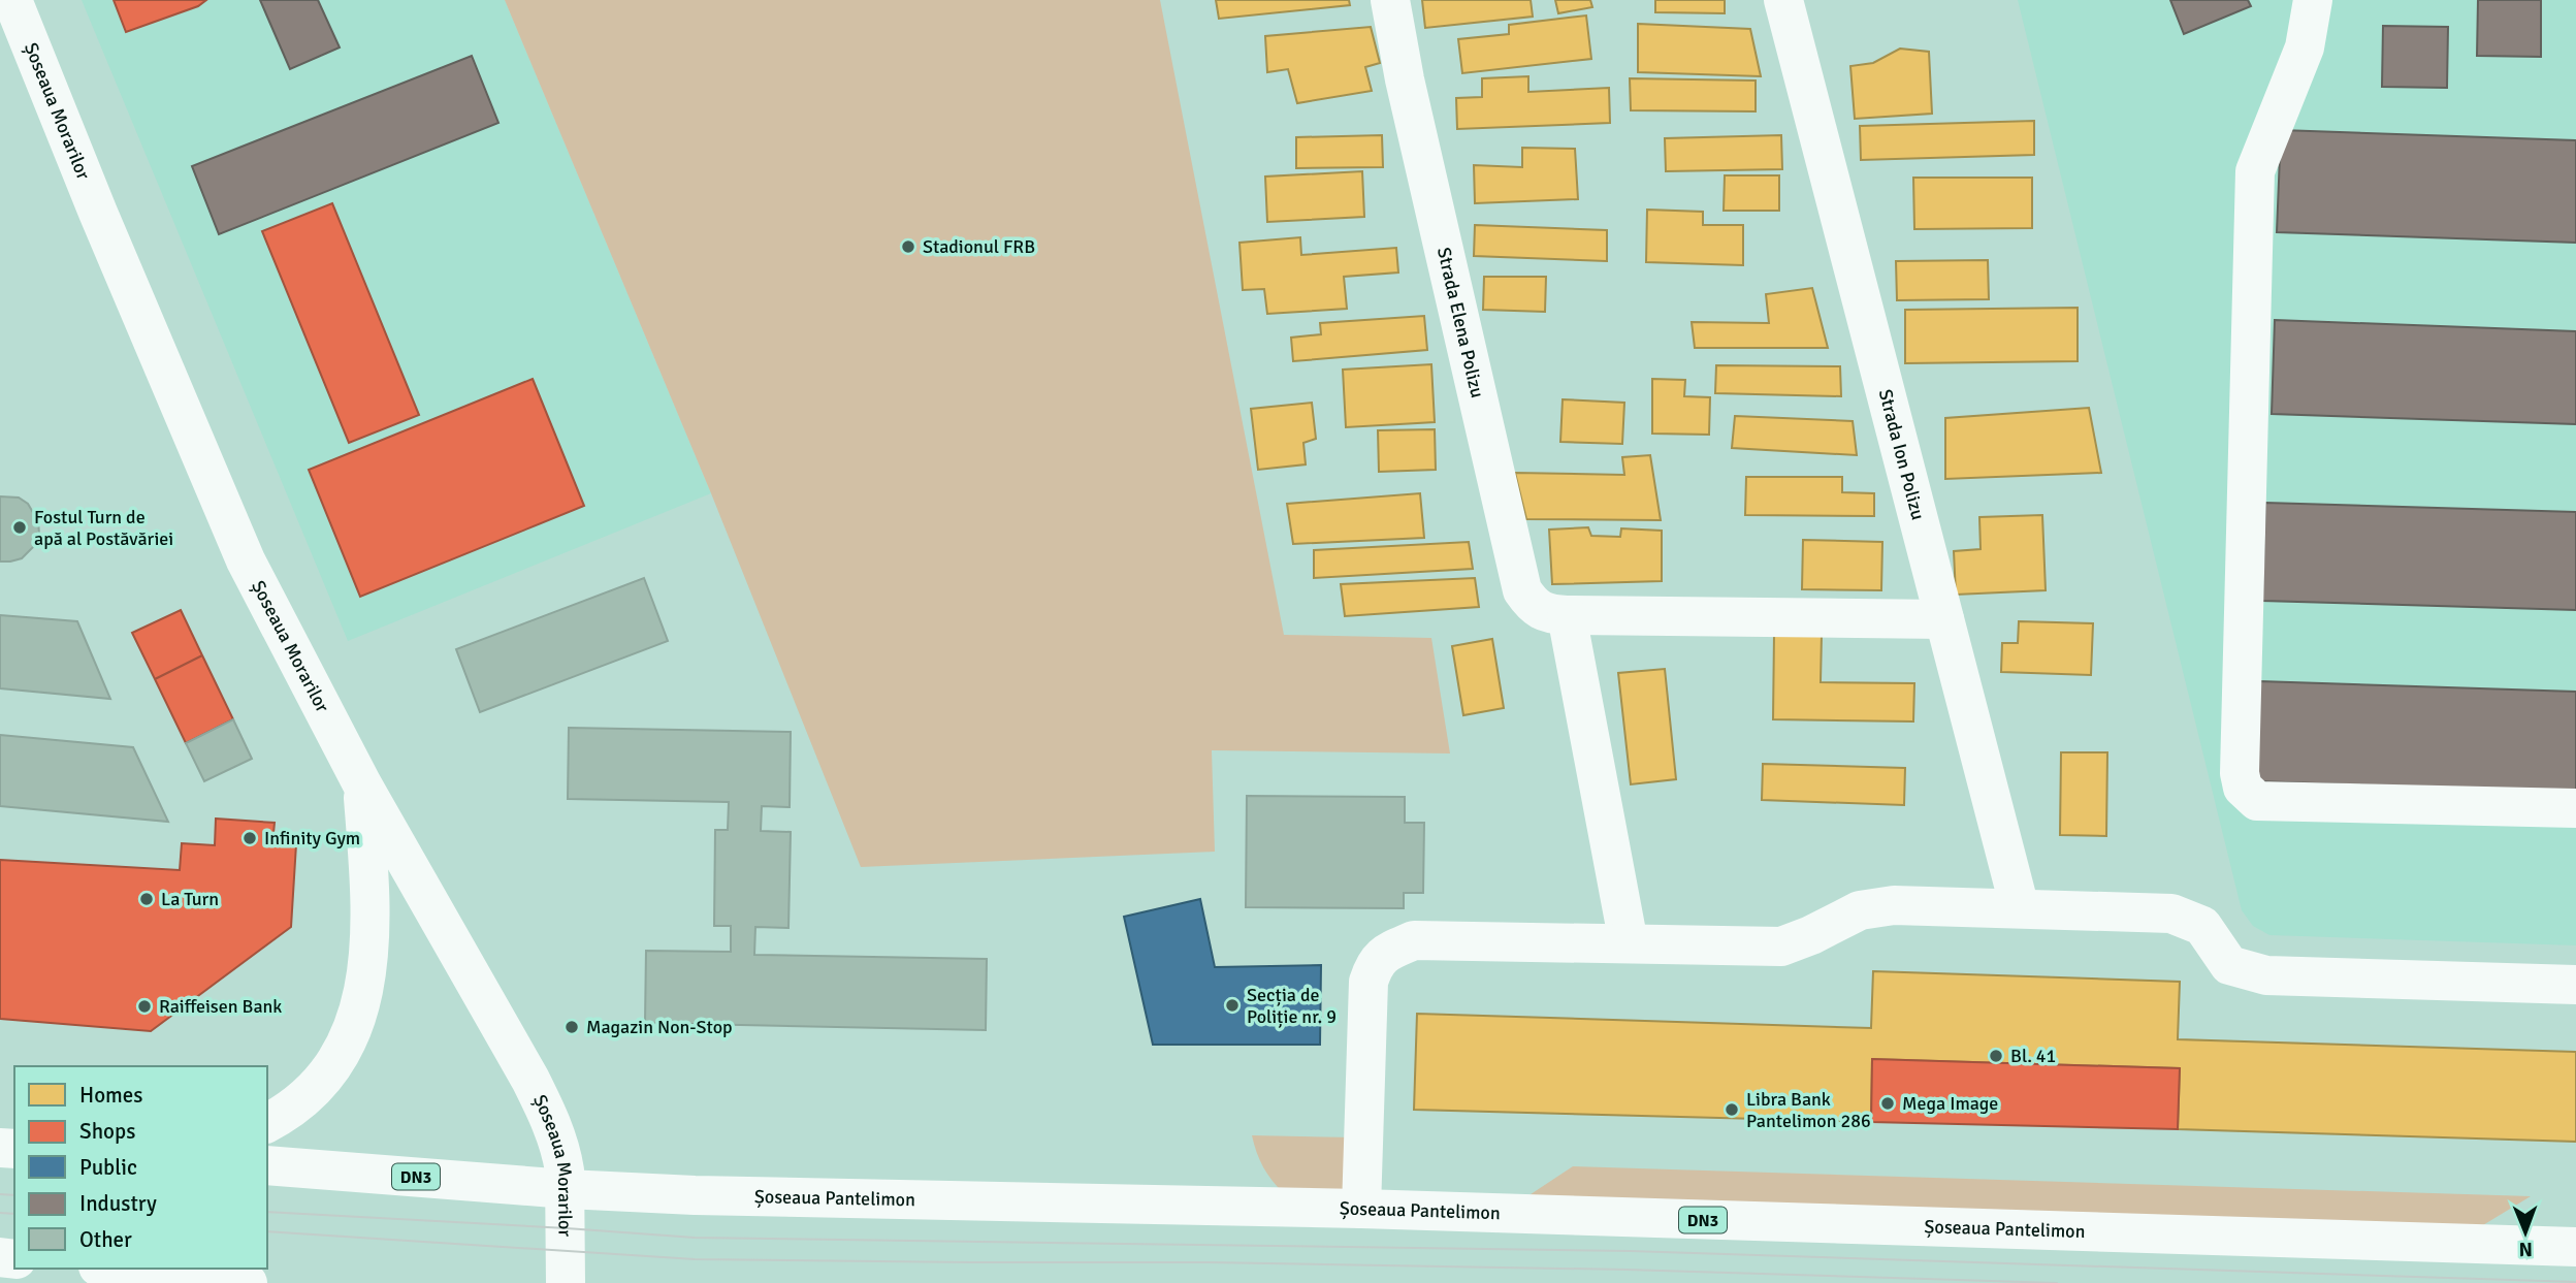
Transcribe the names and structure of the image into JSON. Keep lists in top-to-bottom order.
{
  "streets": {
    "main road": [
      "Șoseaua Morarilor",
      "Strada Elena Polizu",
      "Strada Ion Polizu",
      "DN3",
      "Șoseaua Pantelimon"
    ]
  },
  "crossings": [
    ["Șoseaua Morarilor", "Șoseaua Pantelimon"],
    ["Strada Elena Polizu", "Strada Ion Polizu"]
  ],
  "places": [
    "Stadionul FRB",
    "Fostul Turn de apă al Postăvăriei",
    "Infinity Gym",
    "La Turn",
    "Secția de Poliție nr. 9",
    "Raiffeisen Bank",
    "Magazin Non-Stop",
    "Bl. 41",
    "Mega Image",
    "Libra Bank Pantelimon 286"
  ],
  "legend": [
    "Homes",
    "Shops",
    "Public",
    "Industry",
    "Other"
  ],
  "north": "bottom"
}
